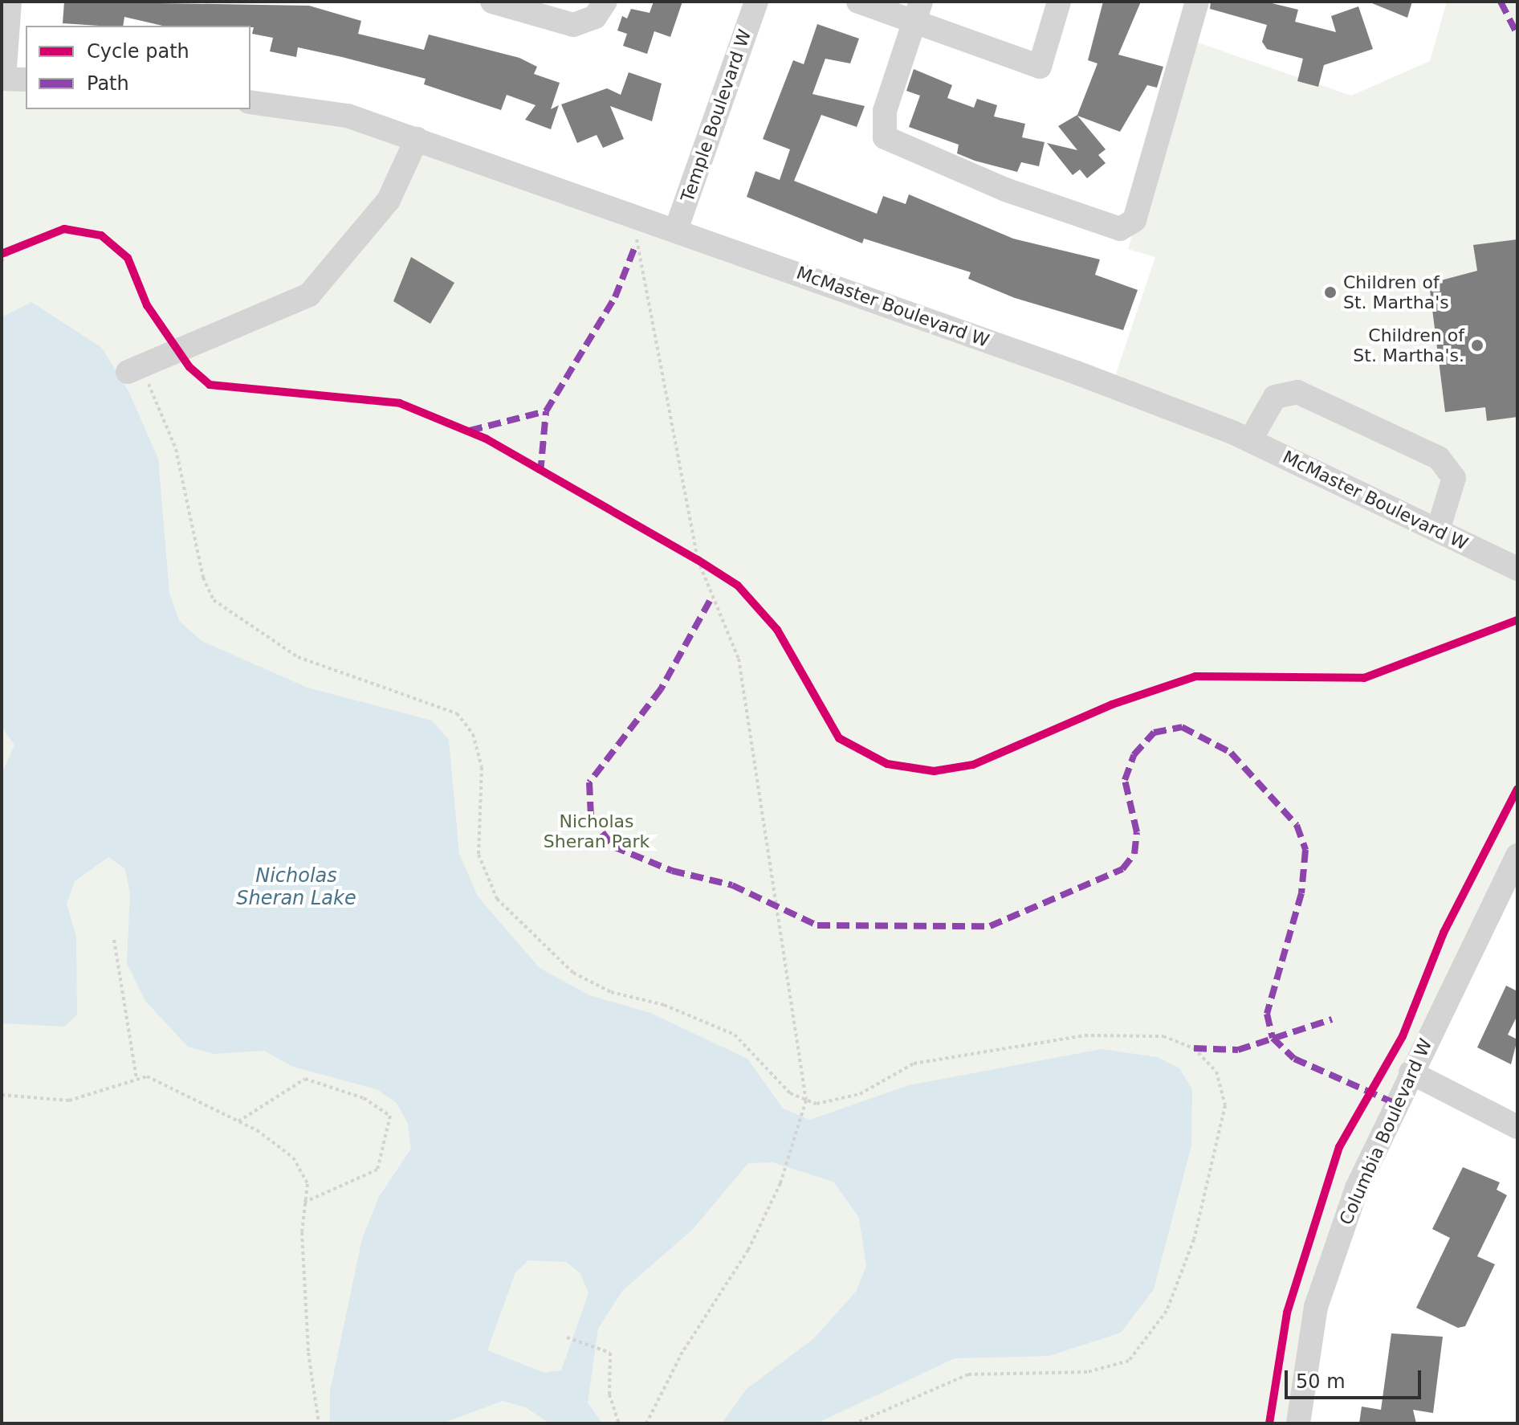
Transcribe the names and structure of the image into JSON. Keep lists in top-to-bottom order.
{
  "streets": {
    "street": ["Temple Boulevard W", "McMaster Boulevard W", "Columbia Boulevard W"]
  },
  "crossings": [
    ["Temple Boulevard W", "McMaster Boulevard W"]
  ],
  "water": ["Nicholas Sheran Lake"],
  "parks": ["Nicholas Sheran Park"],
  "places": ["Children of St. Martha's", "Children of St. Martha's."],
  "legend": ["Cycle path", "Path"],
  "scale_bar": "50 m"
}
